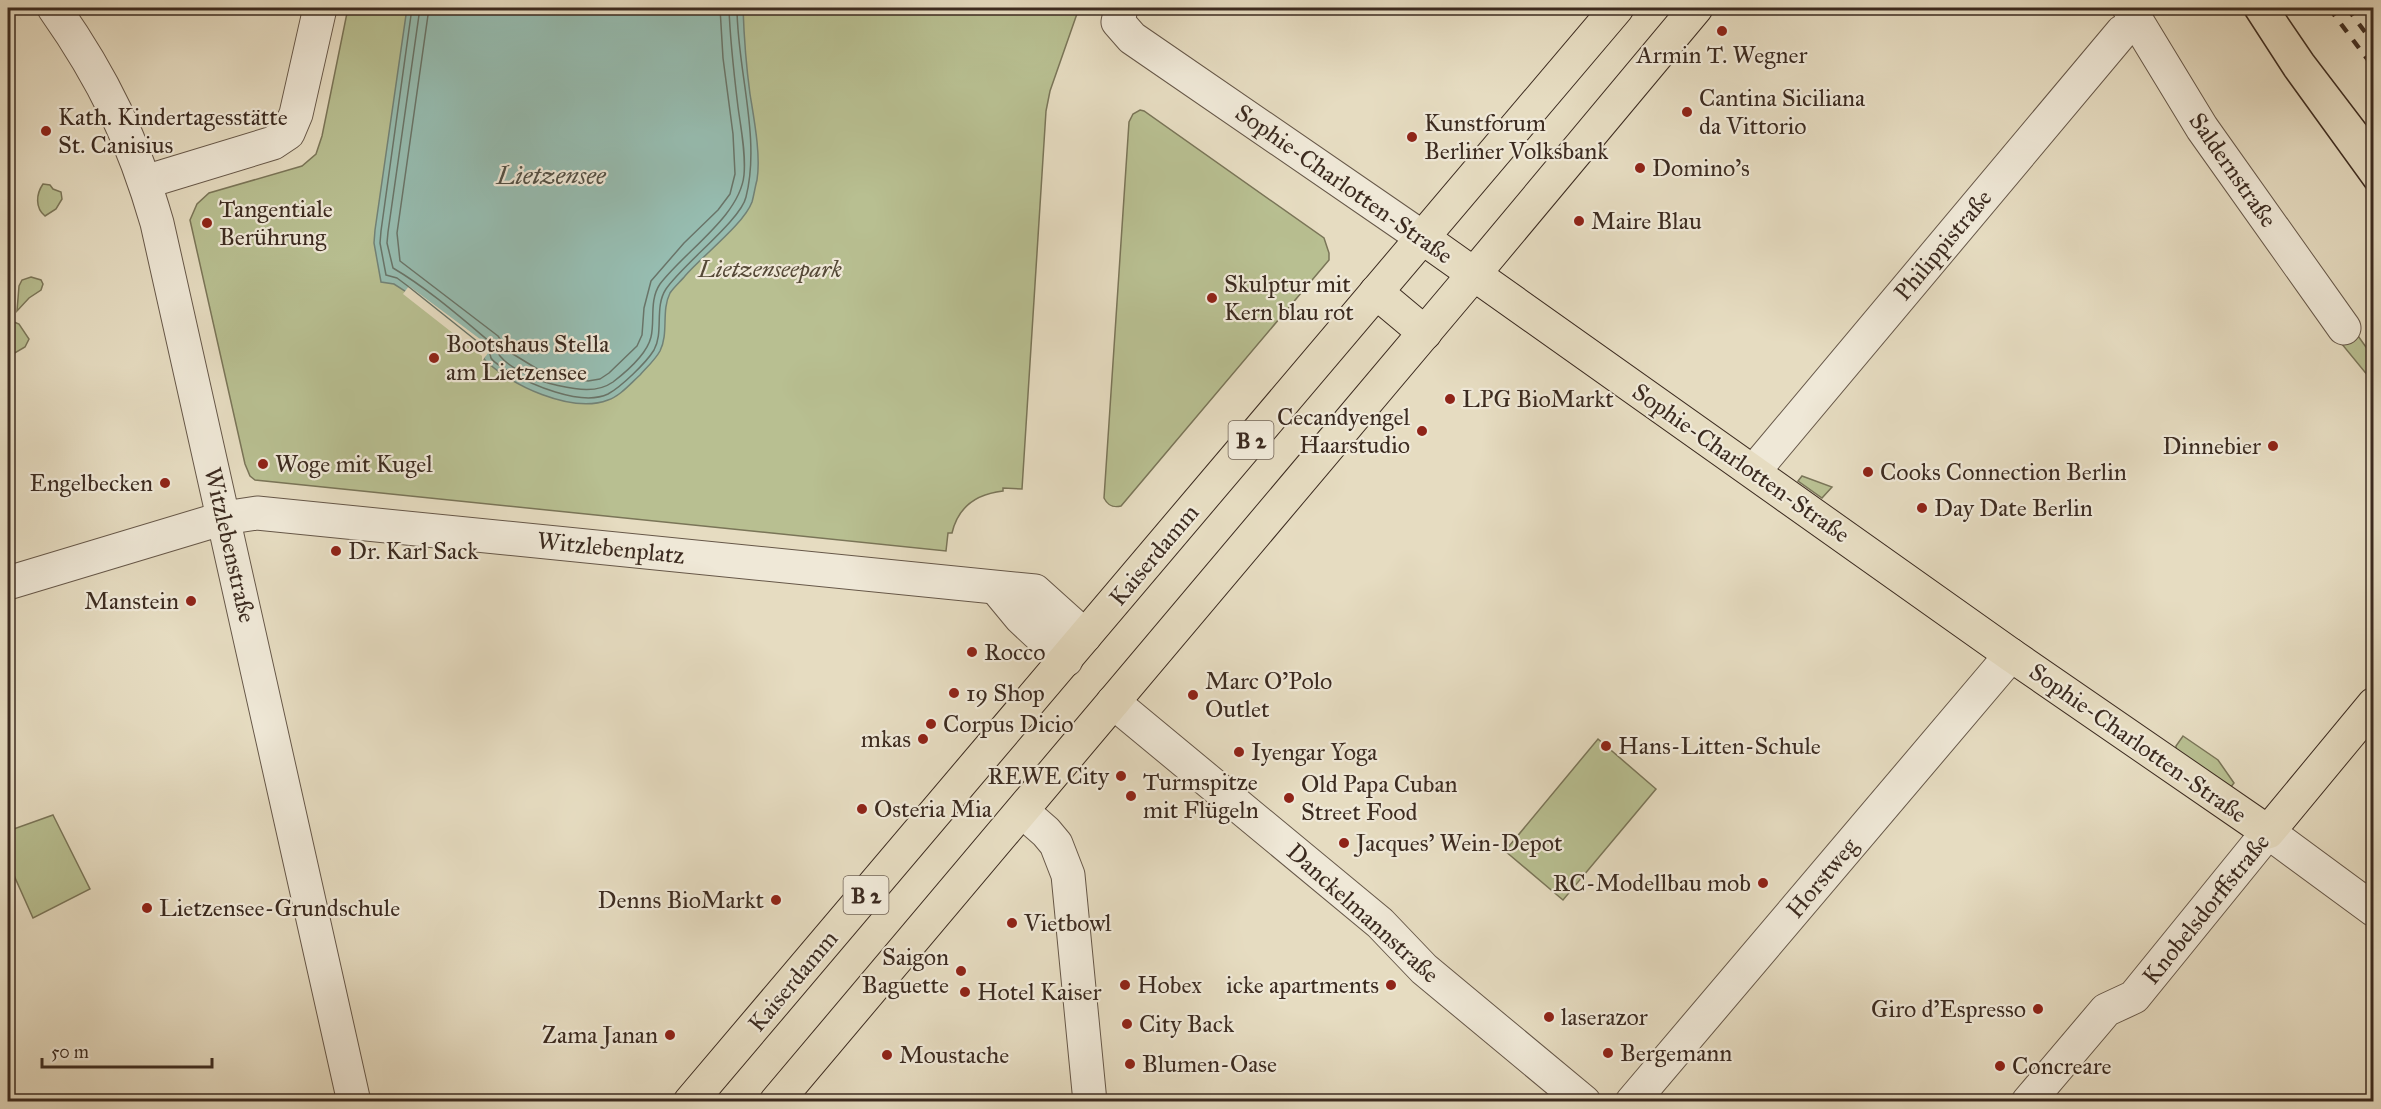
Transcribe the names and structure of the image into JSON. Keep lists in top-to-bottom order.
{
  "streets": {
    "main road": [
      "Sophie-Charlotten-Straße",
      "B 2",
      "Kaiserdamm",
      "Knobelsdorffstraße"
    ],
    "street": [
      "Saldernstraße",
      "Philippistraße",
      "Witzlebenstraße",
      "Witzlebenplatz",
      "Horstweg",
      "Danckelmannstraße"
    ]
  },
  "crossings": [
    ["Saldernstraße", "Philippistraße"],
    ["Sophie-Charlotten-Straße", "Philippistraße"],
    ["Sophie-Charlotten-Straße", "B 2"],
    ["Sophie-Charlotten-Straße", "Kaiserdamm"],
    ["Sophie-Charlotten-Straße", "Horstweg"],
    ["Sophie-Charlotten-Straße", "Knobelsdorffstraße"],
    ["B 2", "Danckelmannstraße"],
    ["Witzlebenstraße", "Witzlebenplatz"],
    ["Witzlebenplatz", "Kaiserdamm"]
  ],
  "water": ["Lietzensee"],
  "parks": ["Lietzenseepark"],
  "places": [
    "Armin T. Wegner",
    "Cantina Siciliana da Vittorio",
    "Kath. Kindertagesstätte St. Canisius",
    "Kunstforum Berliner Volksbank",
    "Domino's",
    "Maire Blau",
    "Tangentiale Berührung",
    "Skulptur mit Kern blau rot",
    "Bootshaus Stella am Lietzensee",
    "LPG BioMarkt",
    "Cecandyengel Haarstudio",
    "Dinnebier",
    "Woge mit Kugel",
    "Cooks Connection Berlin",
    "Engelbecken",
    "Day Date Berlin",
    "Dr. Karl Sack",
    "Manstein",
    "Rocco",
    "19 Shop",
    "Marc O'Polo Outlet",
    "Corpus Dicio",
    "mkas",
    "Hans-Litten-Schule",
    "Iyengar Yoga",
    "REWE City",
    "Turmspitze mit Flügeln",
    "Old Papa Cuban Street Food",
    "Osteria Mia",
    "Jacques' Wein-Depot",
    "RC-Modellbau mob",
    "Denns BioMarkt",
    "Lietzensee-Grundschule",
    "Vietbowl",
    "Saigon Baguette",
    "Hobex",
    "icke apartments",
    "Hotel Kaiser",
    "Giro d'Espresso",
    "laserazor",
    "City Back",
    "Zama Janan",
    "Bergemann",
    "Moustache",
    "Blumen-Oase",
    "Concreare"
  ],
  "scale_bar": "50 m"
}
